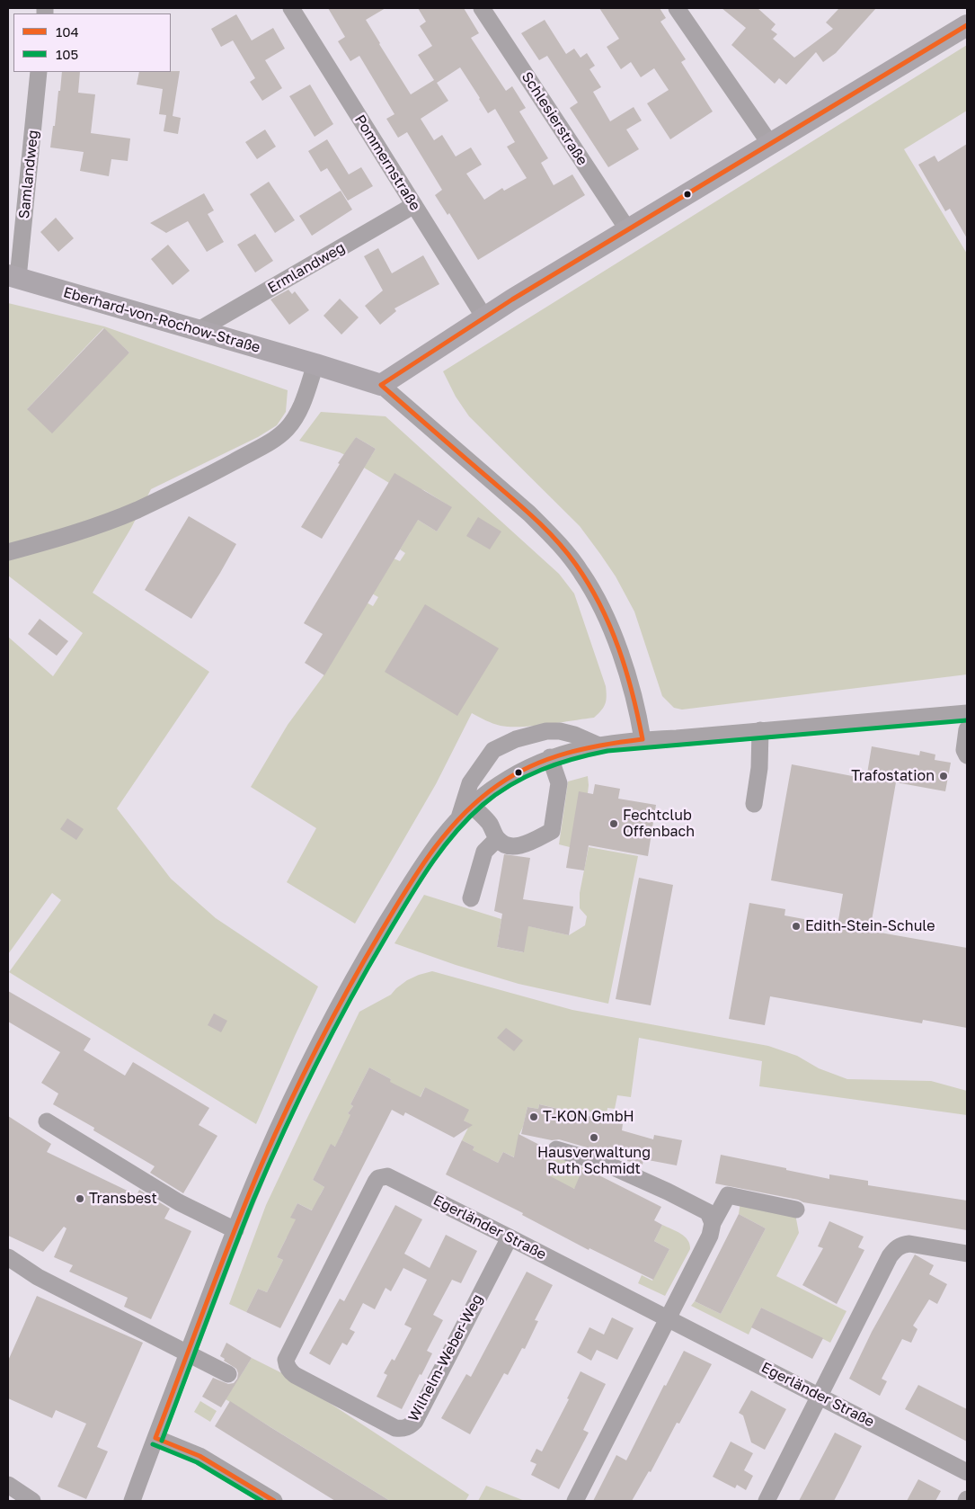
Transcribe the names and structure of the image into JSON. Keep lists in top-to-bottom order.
{
  "streets": {
    "main road": ["Eberhard-von-Rochow-Straße"],
    "street": [
      "Schlesierstraße",
      "Pommernstraße",
      "Samlandweg",
      "Ermlandweg",
      "Egerländer Straße",
      "Wilhelm-Weber-Weg"
    ]
  },
  "crossings": [
    ["Pommernstraße", "Ermlandweg"],
    ["Samlandweg", "Eberhard-von-Rochow-Straße"],
    ["Ermlandweg", "Eberhard-von-Rochow-Straße"],
    ["Egerländer Straße", "Wilhelm-Weber-Weg"]
  ],
  "places": [
    "Trafostation",
    "Fechtclub Offenbach",
    "Edith-Stein-Schule",
    "T-KON GmbH",
    "Hausverwaltung Ruth Schmidt",
    "Transbest"
  ],
  "lines": ["transit line 104", "transit line 105"],
  "legend": ["104", "105"]
}
